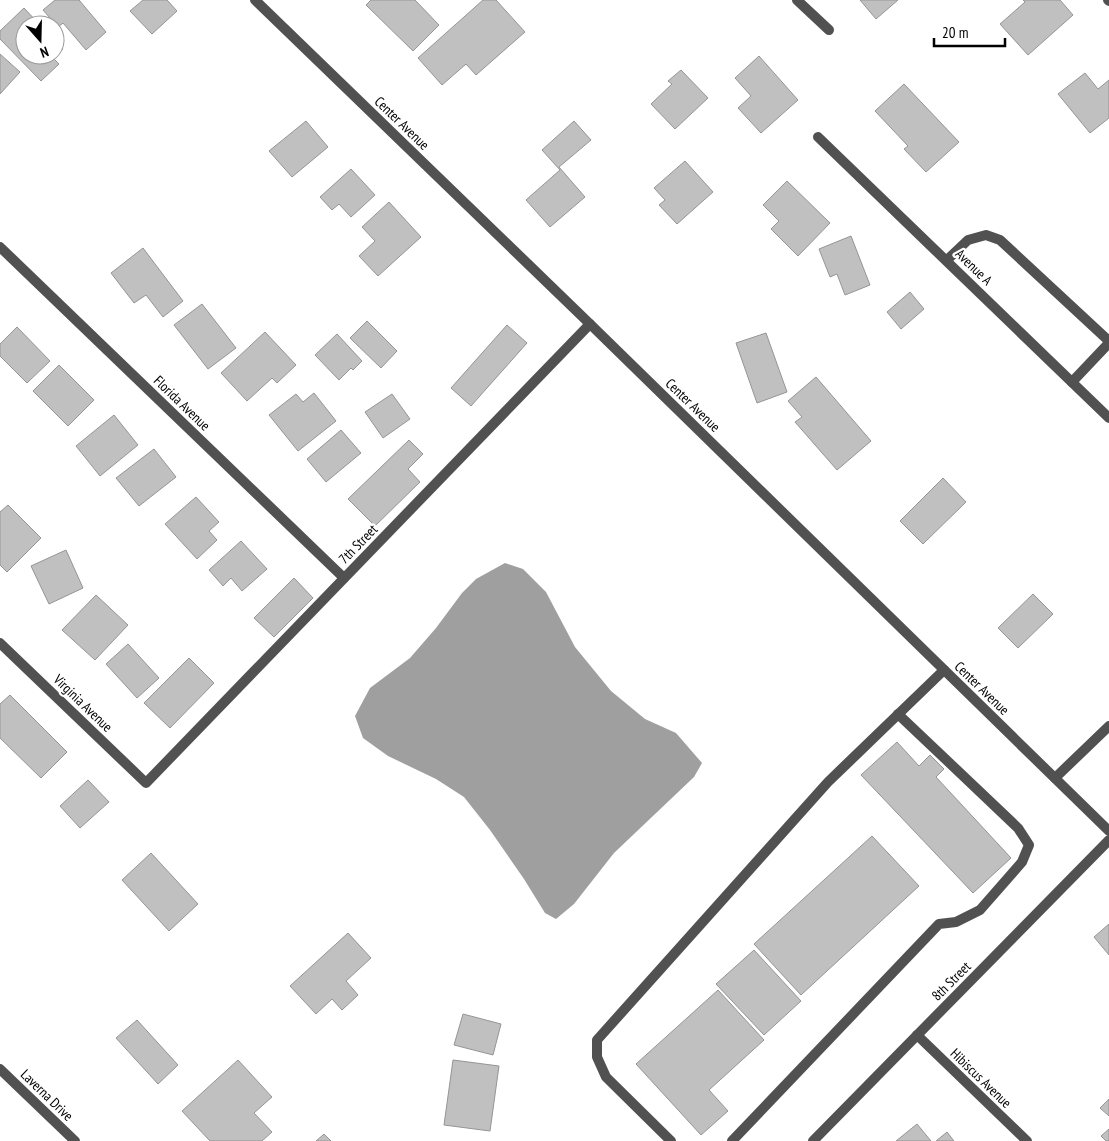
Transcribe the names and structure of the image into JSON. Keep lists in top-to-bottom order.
{
  "streets": {
    "street": [
      "Center Avenue",
      "Avenue A",
      "Florida Avenue",
      "7th Street",
      "Virginia Avenue",
      "8th Street",
      "Hibiscus Avenue",
      "Laverna Drive"
    ]
  },
  "crossings": [
    ["Center Avenue", "7th Street"],
    ["Florida Avenue", "7th Street"],
    ["7th Street", "Virginia Avenue"],
    ["8th Street", "Hibiscus Avenue"]
  ],
  "scale_bar": "20 m",
  "north": "bottom"
}
